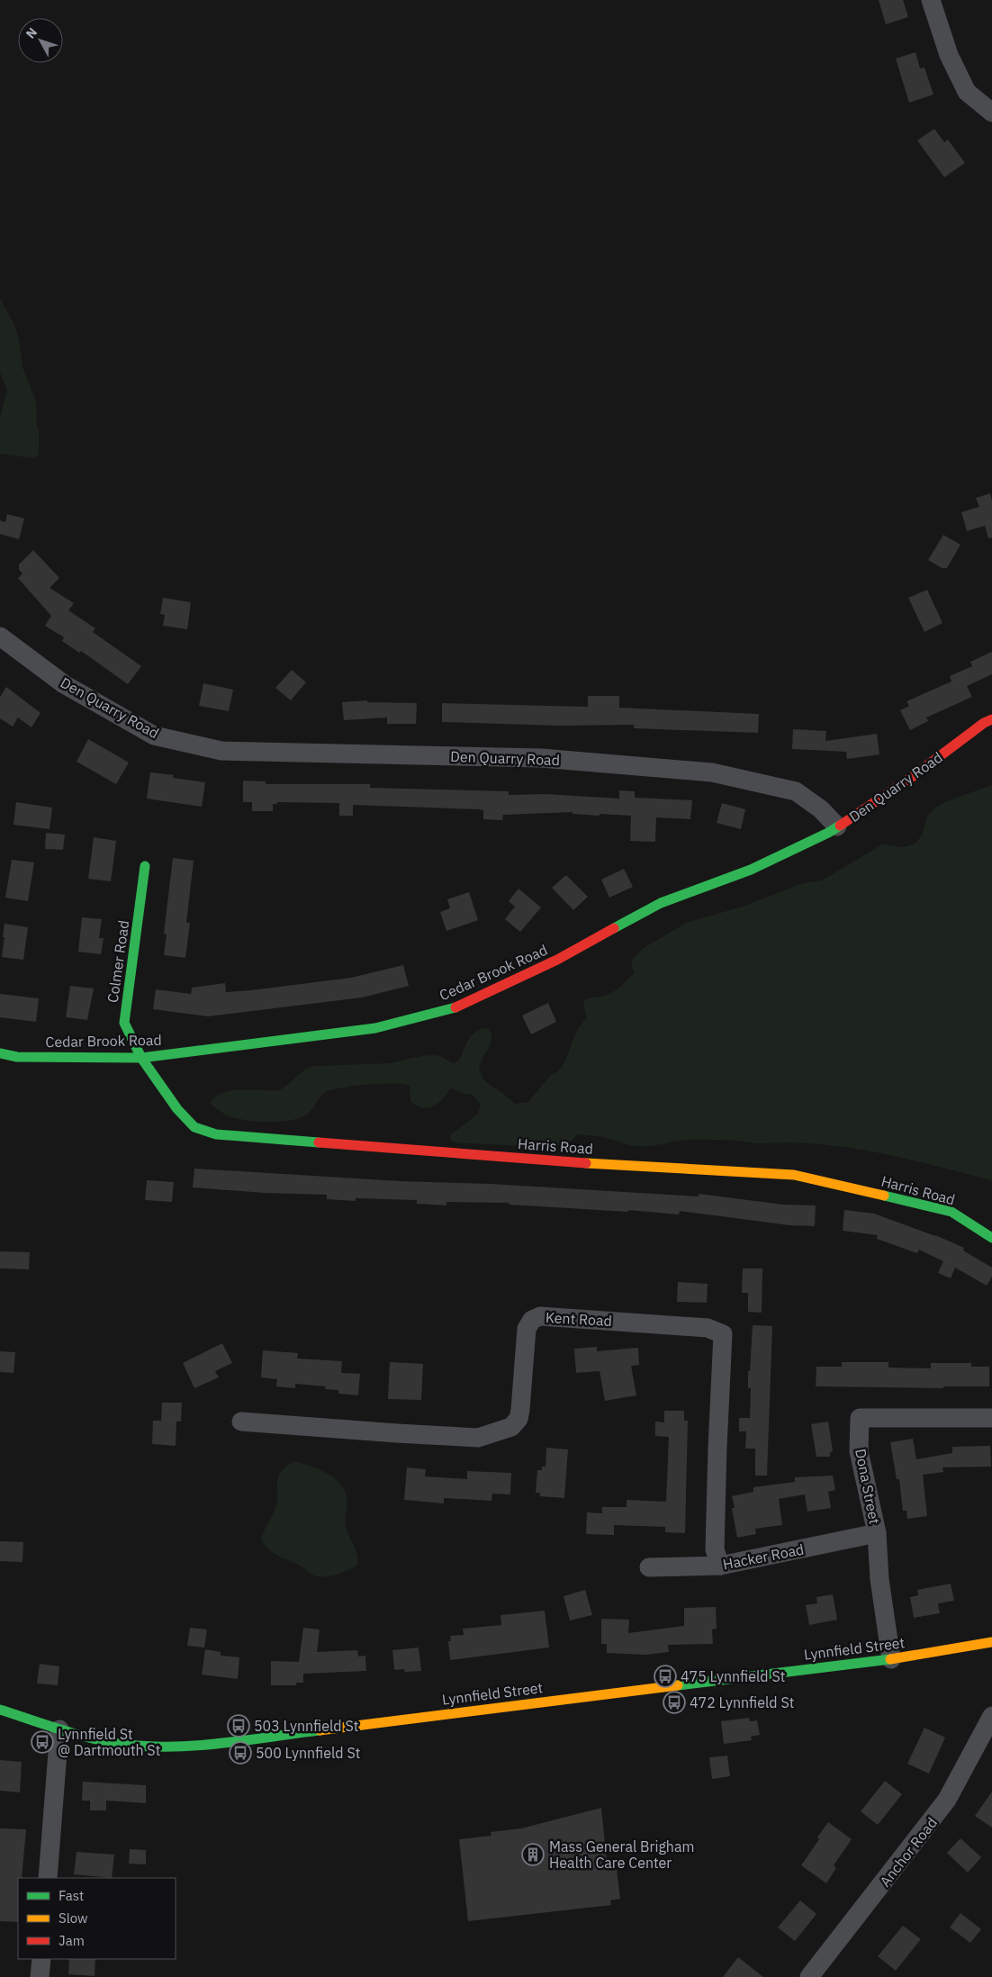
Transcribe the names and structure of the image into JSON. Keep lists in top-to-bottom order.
{
  "streets": {
    "street": [
      "Den Quarry Road",
      "Colmer Road",
      "Cedar Brook Road",
      "Harris Road",
      "Kent Road",
      "Dona Street",
      "Hacker Road",
      "Lynnfield Street",
      "Anchor Road"
    ]
  },
  "crossings": [
    ["Den Quarry Road", "Cedar Brook Road"],
    ["Colmer Road", "Cedar Brook Road"],
    ["Colmer Road", "Harris Road"],
    ["Cedar Brook Road", "Harris Road"],
    ["Kent Road", "Hacker Road"],
    ["Dona Street", "Hacker Road"],
    ["Dona Street", "Lynnfield Street"]
  ],
  "places": {
    "bus stop": [
      "475 Lynnfield St",
      "472 Lynnfield St",
      "503 Lynnfield St",
      "Lynnfield St @ Dartmouth St",
      "500 Lynnfield St"
    ],
    "building": ["Mass General Brigham Health Care Center"]
  },
  "legend": ["Fast", "Slow", "Jam"],
  "north": "top left"
}
